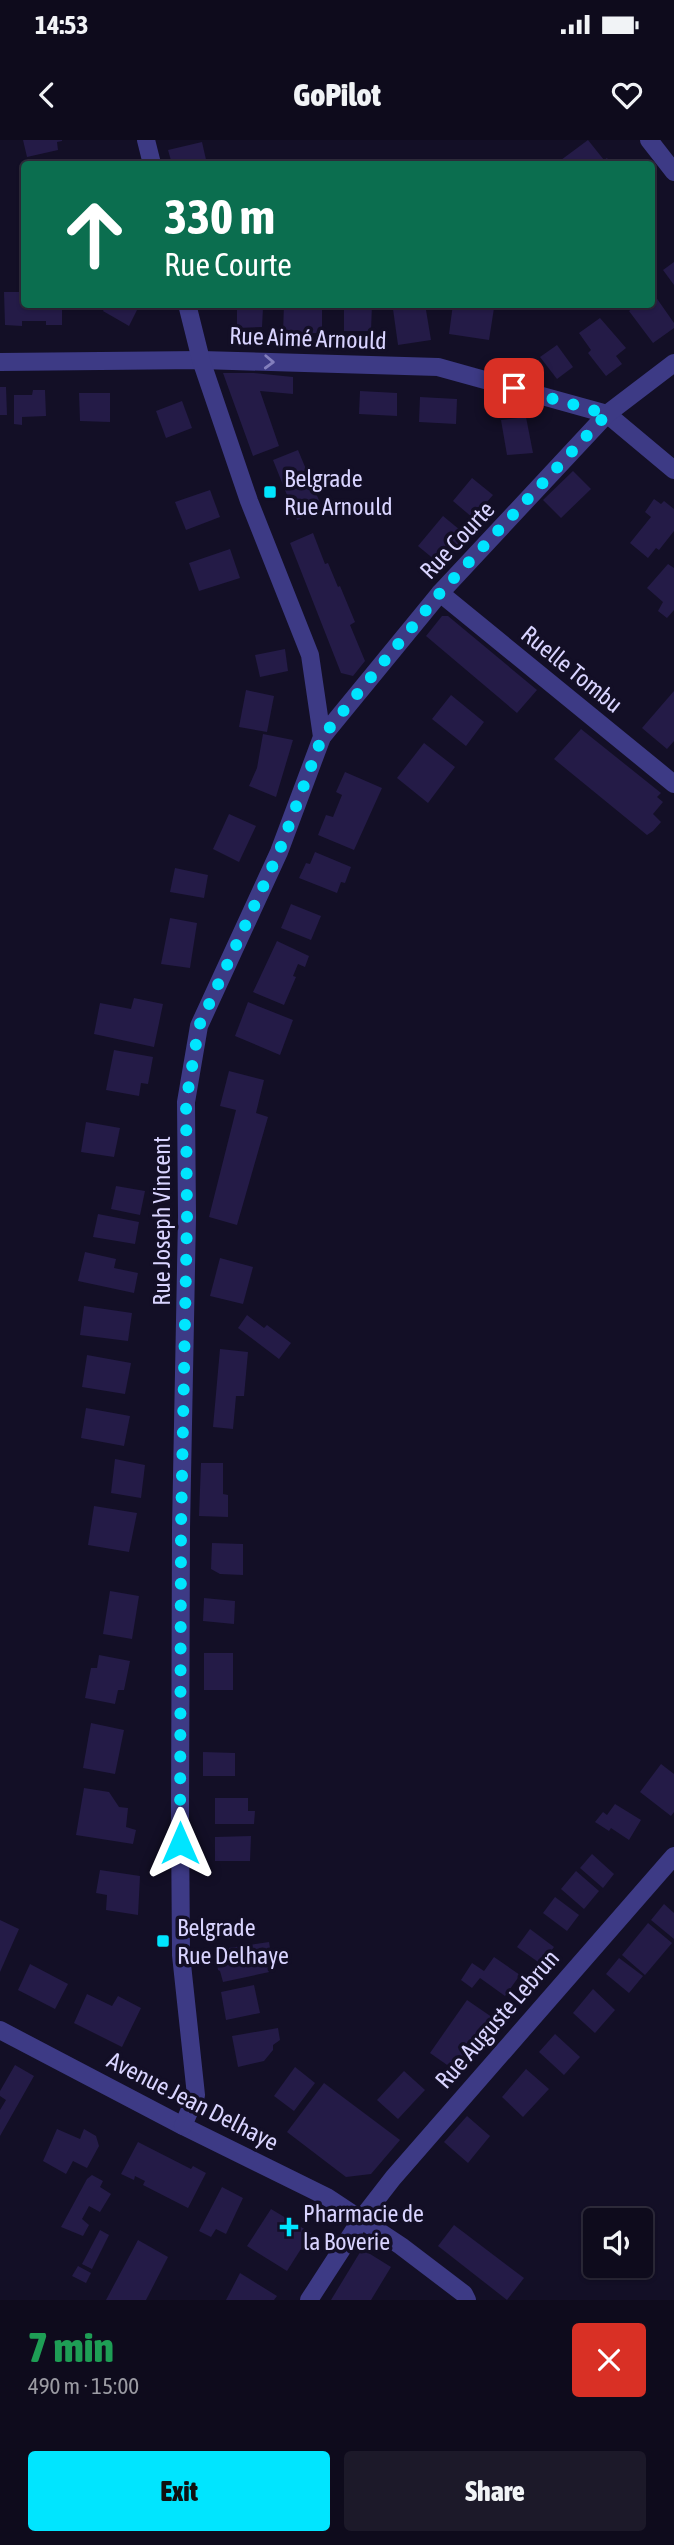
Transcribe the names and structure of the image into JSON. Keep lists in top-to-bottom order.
{
  "streets": {
    "street": [
      "Rue Aimé Arnould",
      "Rue Courte",
      "Ruelle Tombu",
      "Rue Joseph Vincent",
      "Rue Auguste Lebrun",
      "Avenue Jean Delhaye"
    ]
  },
  "crossings": [
    ["Rue Aimé Arnould", "Rue Courte"],
    ["Rue Aimé Arnould", "Rue Joseph Vincent"],
    ["Rue Courte", "Ruelle Tombu"],
    ["Rue Courte", "Rue Joseph Vincent"],
    ["Rue Joseph Vincent", "Avenue Jean Delhaye"],
    ["Rue Auguste Lebrun", "Avenue Jean Delhaye"]
  ],
  "one_way": ["Rue Aimé Arnould"],
  "places": {
    "transit": ["Belgrade Rue Arnould", "Belgrade Rue Delhaye"],
    "health": ["Pharmacie de la Boverie"]
  },
  "page": {
    "status": "14:53",
    "header": "GoPilot",
    "turn": ["330 m", "Rue Courte"],
    "heading": ["7 min", "490 m · 15:00"],
    "buttons": ["Exit", "Share"]
  }
}
